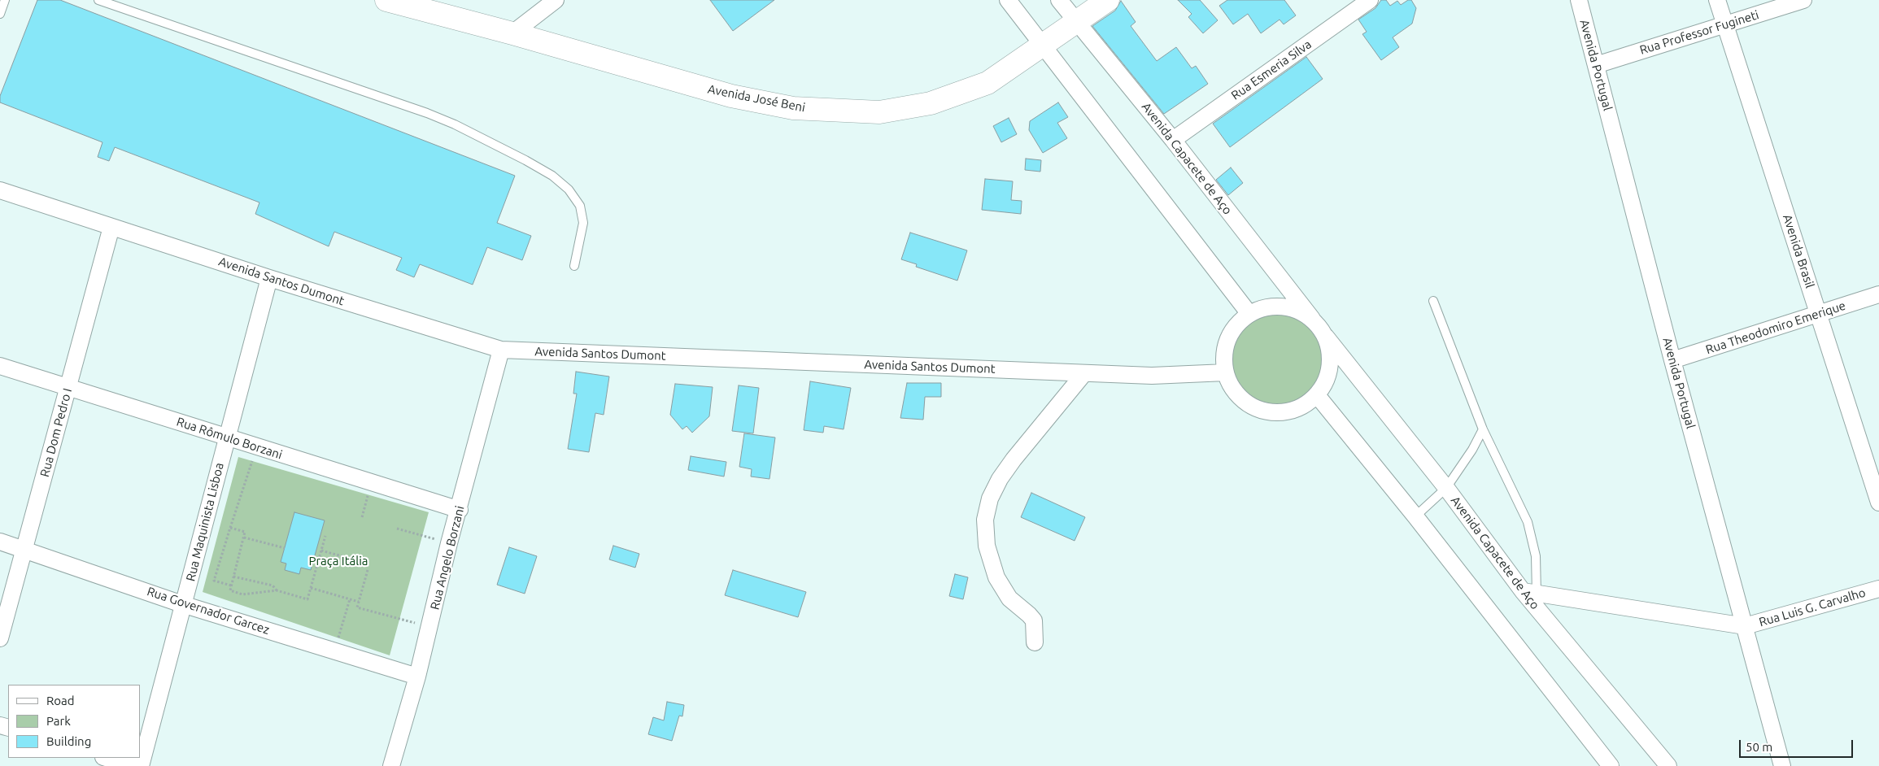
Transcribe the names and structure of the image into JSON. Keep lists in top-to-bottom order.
{
  "streets": {
    "main road": ["Avenida José Beni"],
    "street": [
      "Rua Professor Fugineti",
      "Avenida Portugal",
      "Rua Esmeria Silva",
      "Avenida Capacete de Aço",
      "Avenida Brasil",
      "Avenida Santos Dumont",
      "Rua Theodomiro Emerique",
      "Rua Dom Pedro I",
      "Rua Rômulo Borzani",
      "Rua Maquinista Lisboa",
      "Rua Angelo Borzani",
      "Rua Luis G. Carvalho",
      "Rua Governador Garcez"
    ]
  },
  "crossings": [
    ["Rua Professor Fugineti", "Avenida Portugal"],
    ["Rua Professor Fugineti", "Avenida Brasil"],
    ["Avenida Portugal", "Rua Theodomiro Emerique"],
    ["Avenida Portugal", "Rua Luis G. Carvalho"],
    ["Rua Esmeria Silva", "Avenida Capacete de Aço"],
    ["Avenida José Beni", "Avenida Capacete de Aço"],
    ["Avenida Capacete de Aço", "Avenida Santos Dumont"],
    ["Avenida Brasil", "Rua Theodomiro Emerique"],
    ["Avenida Santos Dumont", "Rua Dom Pedro I"],
    ["Avenida Santos Dumont", "Rua Maquinista Lisboa"],
    ["Avenida Santos Dumont", "Rua Angelo Borzani"],
    ["Rua Dom Pedro I", "Rua Rômulo Borzani"],
    ["Rua Dom Pedro I", "Rua Governador Garcez"],
    ["Rua Rômulo Borzani", "Rua Maquinista Lisboa"],
    ["Rua Rômulo Borzani", "Rua Angelo Borzani"],
    ["Rua Maquinista Lisboa", "Rua Governador Garcez"],
    ["Rua Angelo Borzani", "Rua Governador Garcez"]
  ],
  "parks": ["Praça Itália"],
  "legend": ["Road", "Park", "Building"],
  "scale_bar": "50 m"
}
